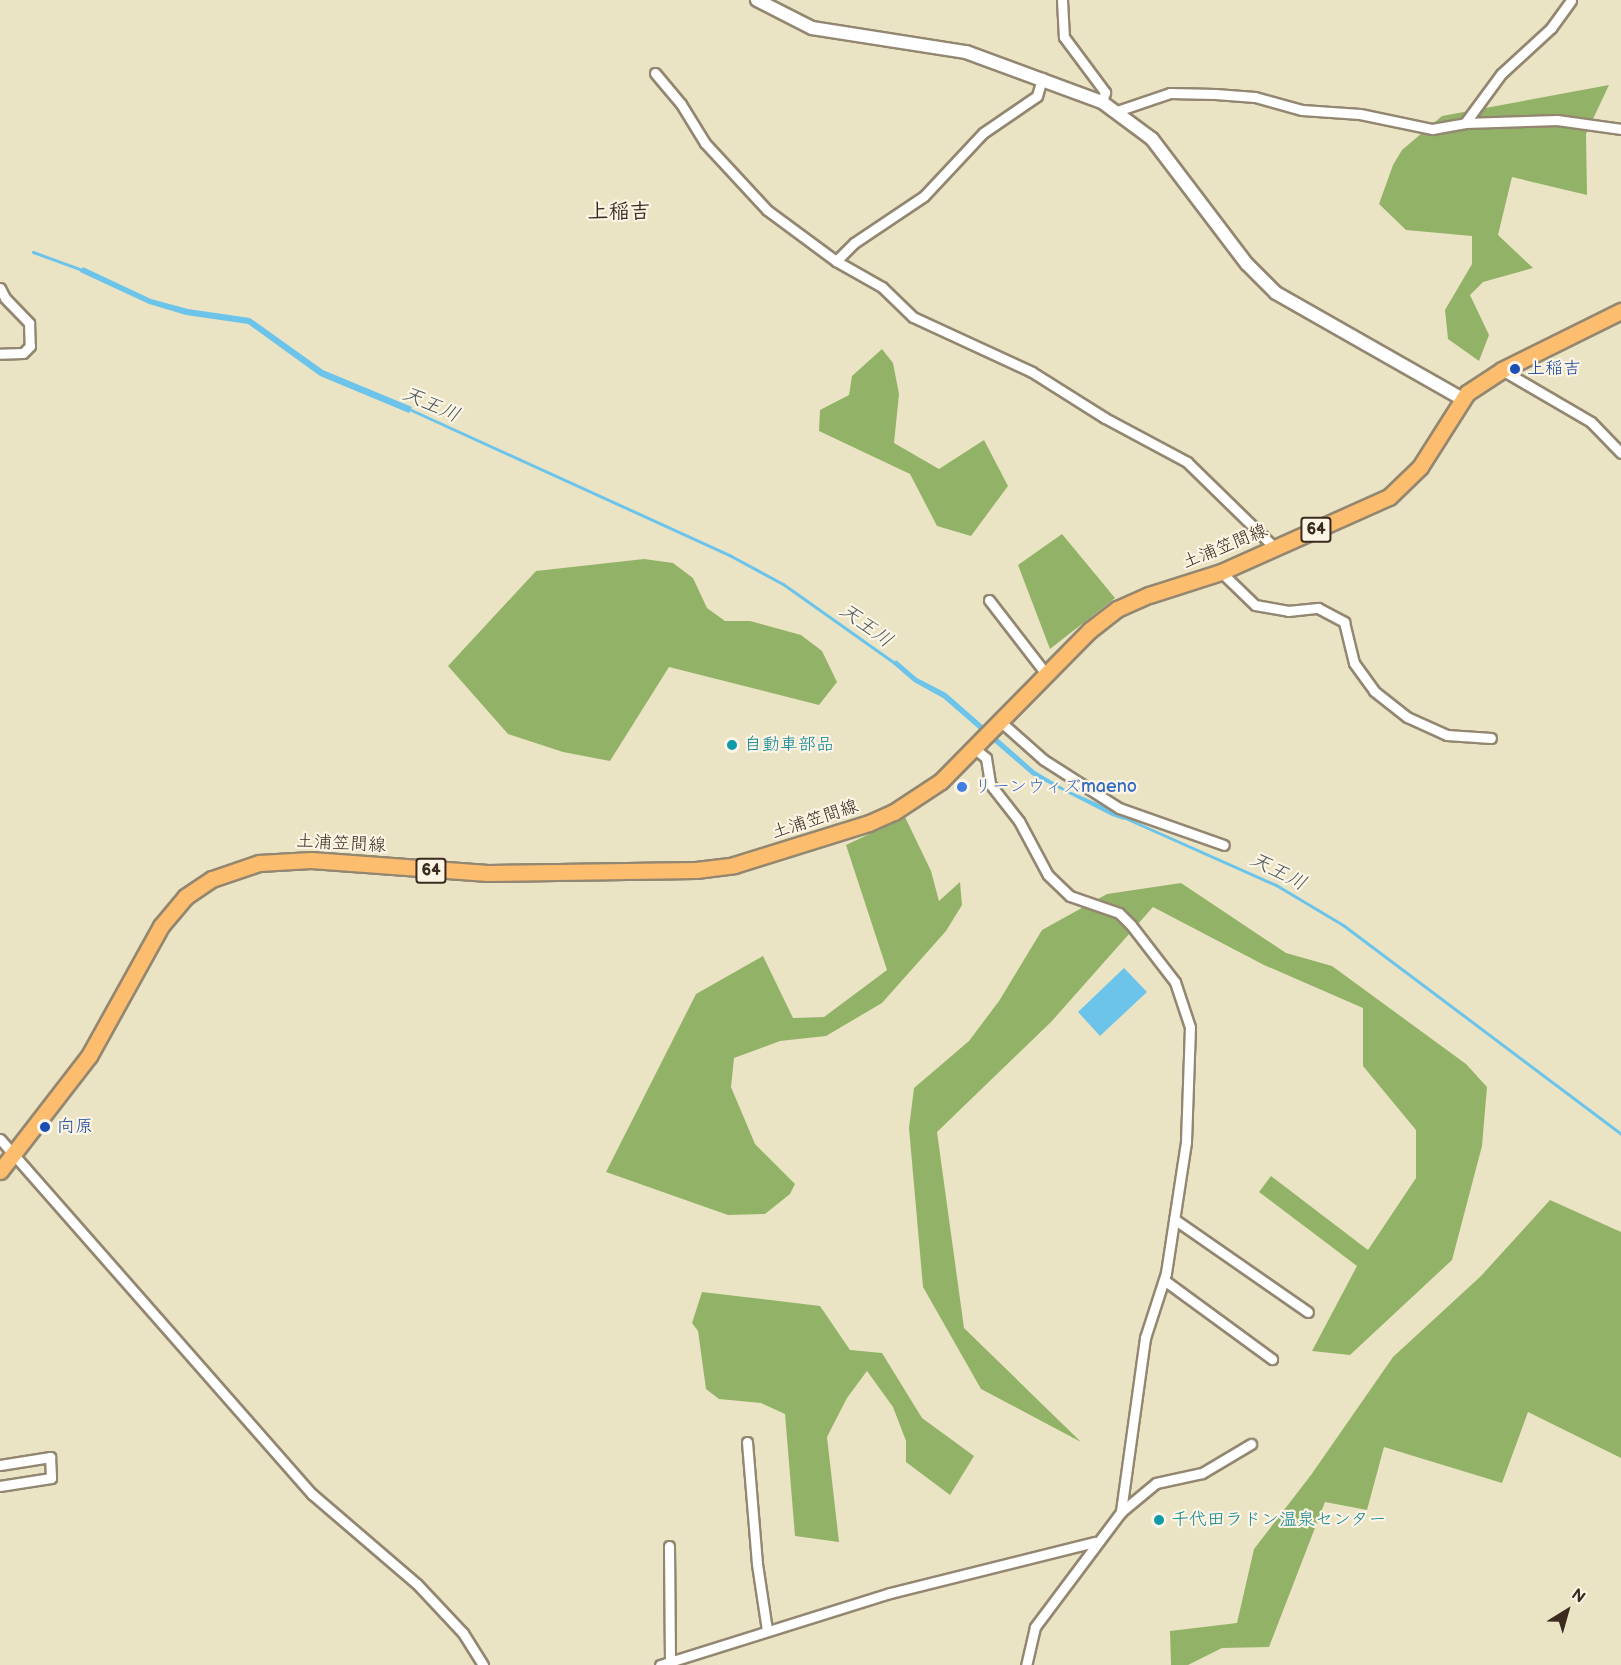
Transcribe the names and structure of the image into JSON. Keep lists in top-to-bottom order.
{
  "streets": {
    "main road": ["64", "土浦笠間線"]
  },
  "districts": ["上稲吉"],
  "water": ["天王川"],
  "places": [
    "上稲吉",
    "自動車部品",
    "リーンウィズmaeno",
    "向原",
    "千代田ラドン温泉センター"
  ],
  "north": "top right"
}
